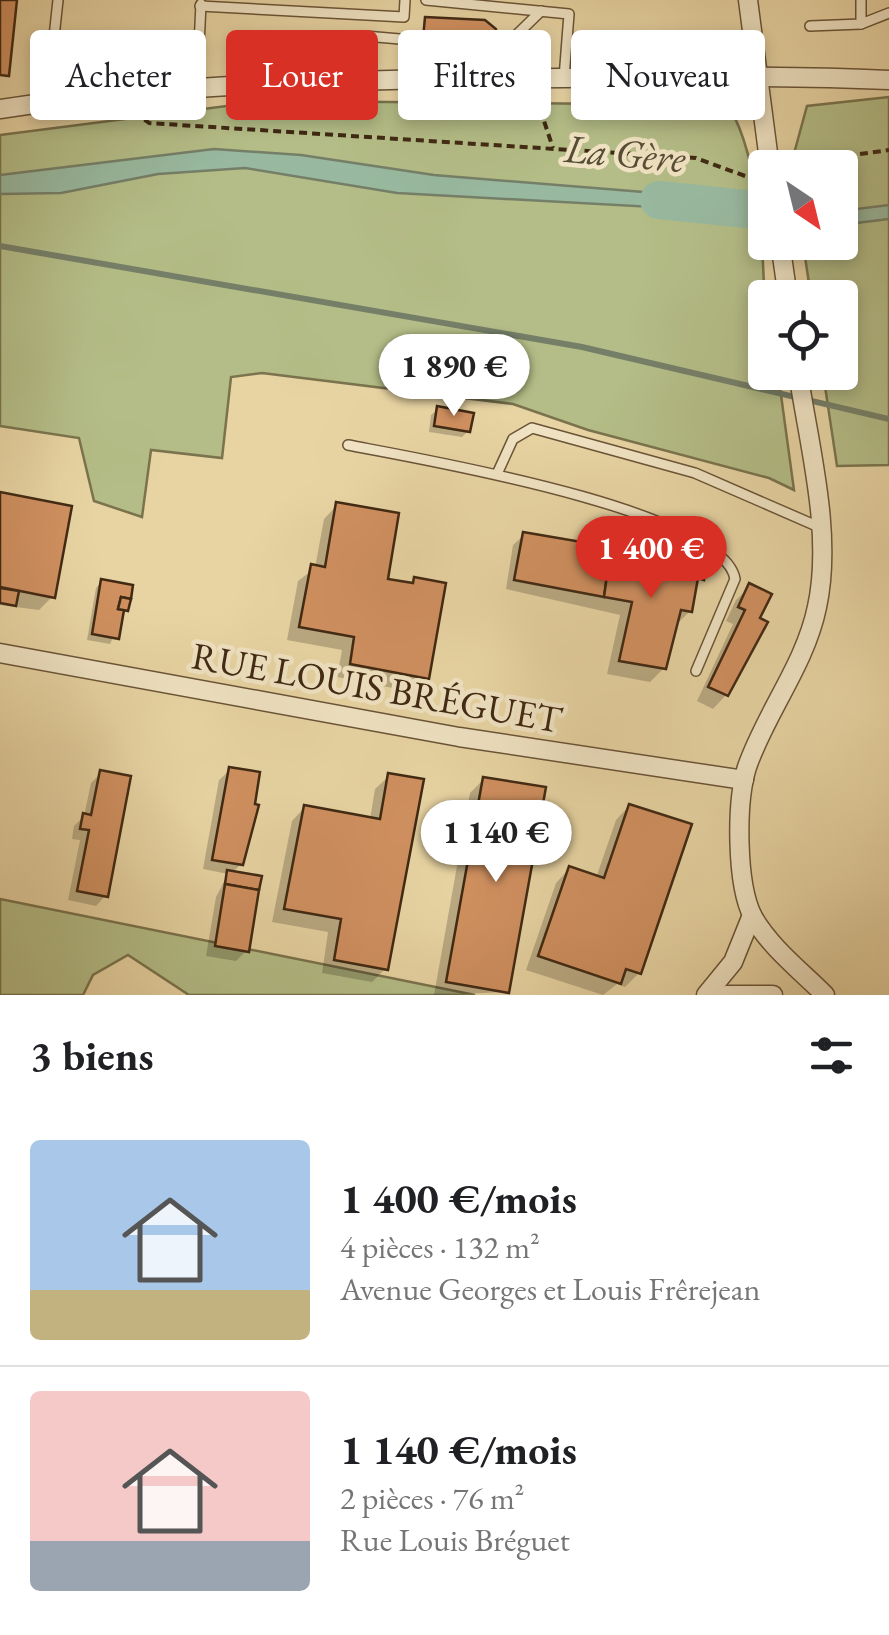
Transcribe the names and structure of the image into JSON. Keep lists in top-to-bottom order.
{
  "streets": {
    "street": ["RUE LOUIS BRÉGUET"]
  },
  "water": ["La Gère"],
  "north": "bottom right",
  "page": {
    "chip": [
      "Acheter",
      "Louer",
      "Filtres",
      "Nouveau"
    ],
    "price": ["1 890 €", "1 400 €", "1 140 €"],
    "heading": "3 biens",
    "list": [
      {
        "name": "1 400 €/mois",
        "note": "4 pièces · 132 m² · Avenue Georges et Louis Frêrejean"
      },
      {
        "name": "1 140 €/mois",
        "note": "2 pièces · 76 m² · Rue Louis Bréguet"
      }
    ]
  }
}
